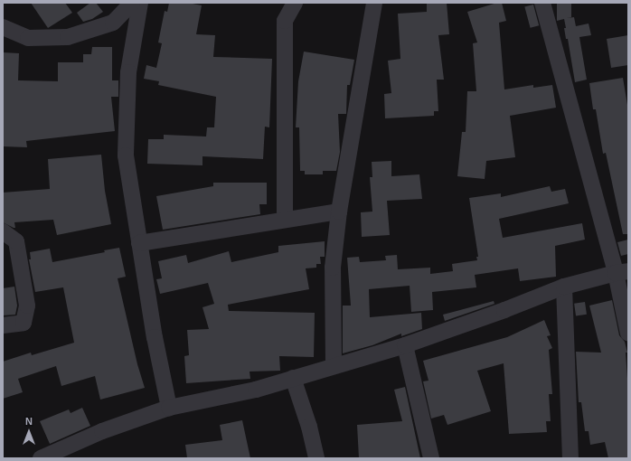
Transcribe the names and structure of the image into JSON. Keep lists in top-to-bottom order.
{
  "north": "top"
}
